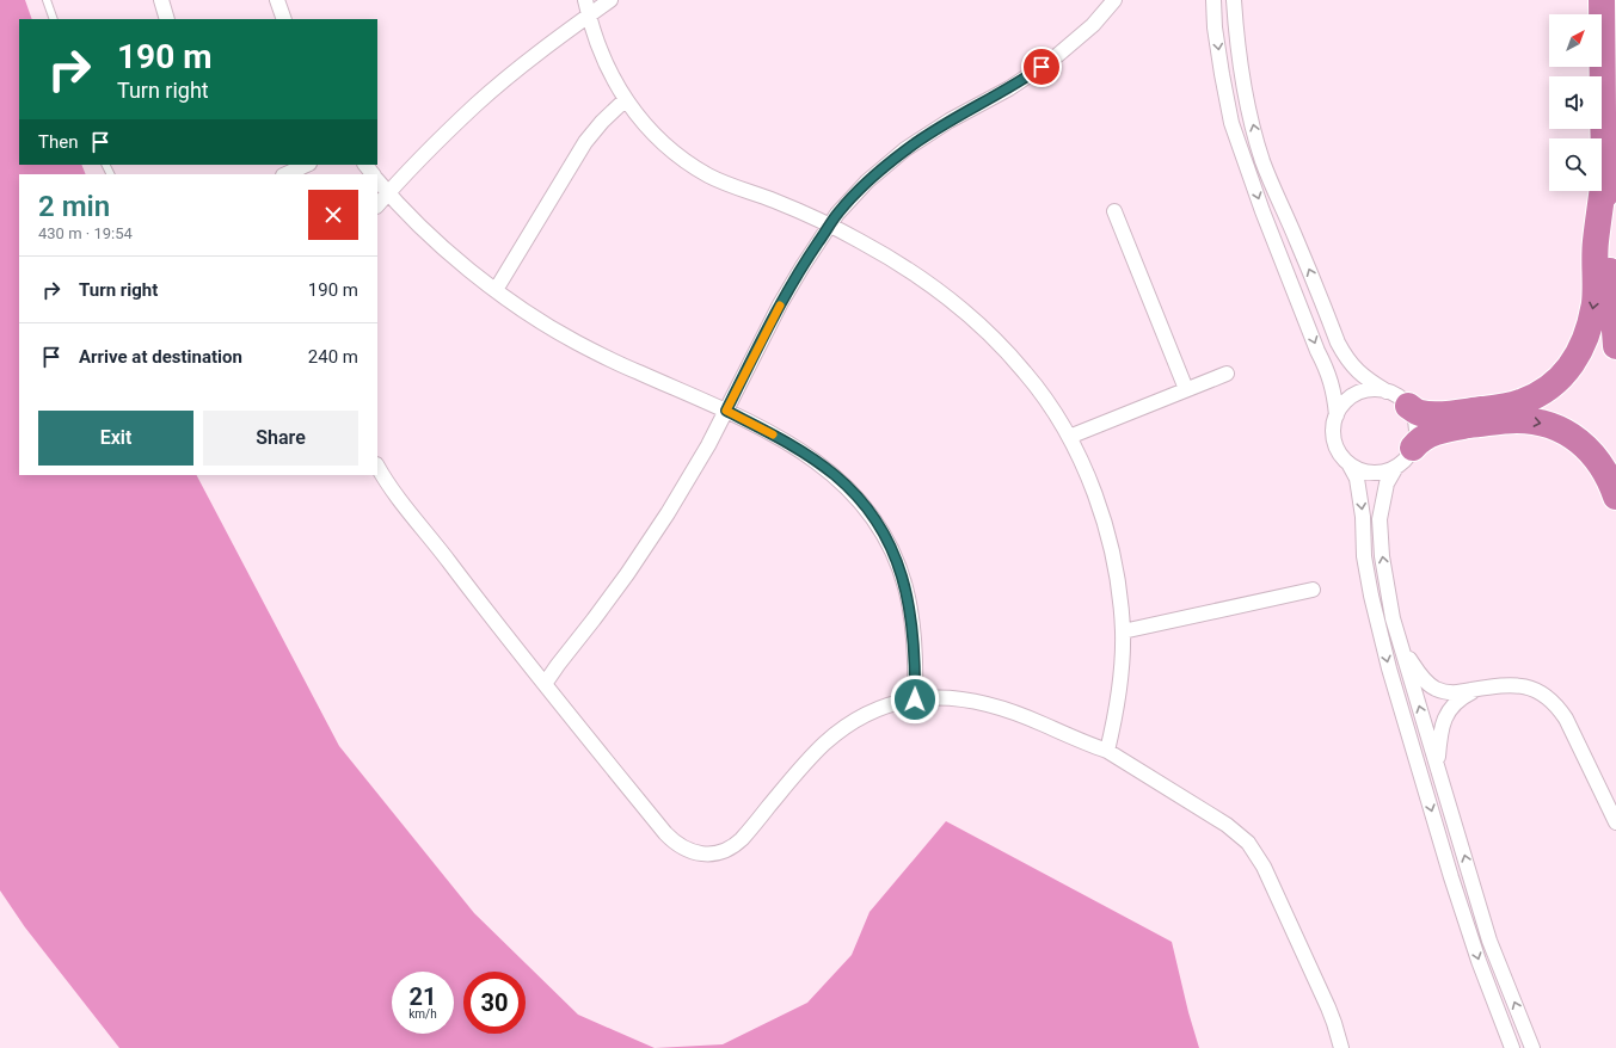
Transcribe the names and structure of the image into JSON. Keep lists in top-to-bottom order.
{
  "north": "top right",
  "page": {
    "turn": ["190 m", "Turn right"],
    "then": "Then",
    "heading": ["2 min", "430 m · 19:54"],
    "list": [
      {
        "name": "Turn right",
        "value": "190 m"
      },
      {
        "name": "Arrive at destination",
        "value": "240 m"
      }
    ],
    "buttons": ["Exit", "Share"],
    "speed": "21 km/h",
    "limit": "30"
  }
}
